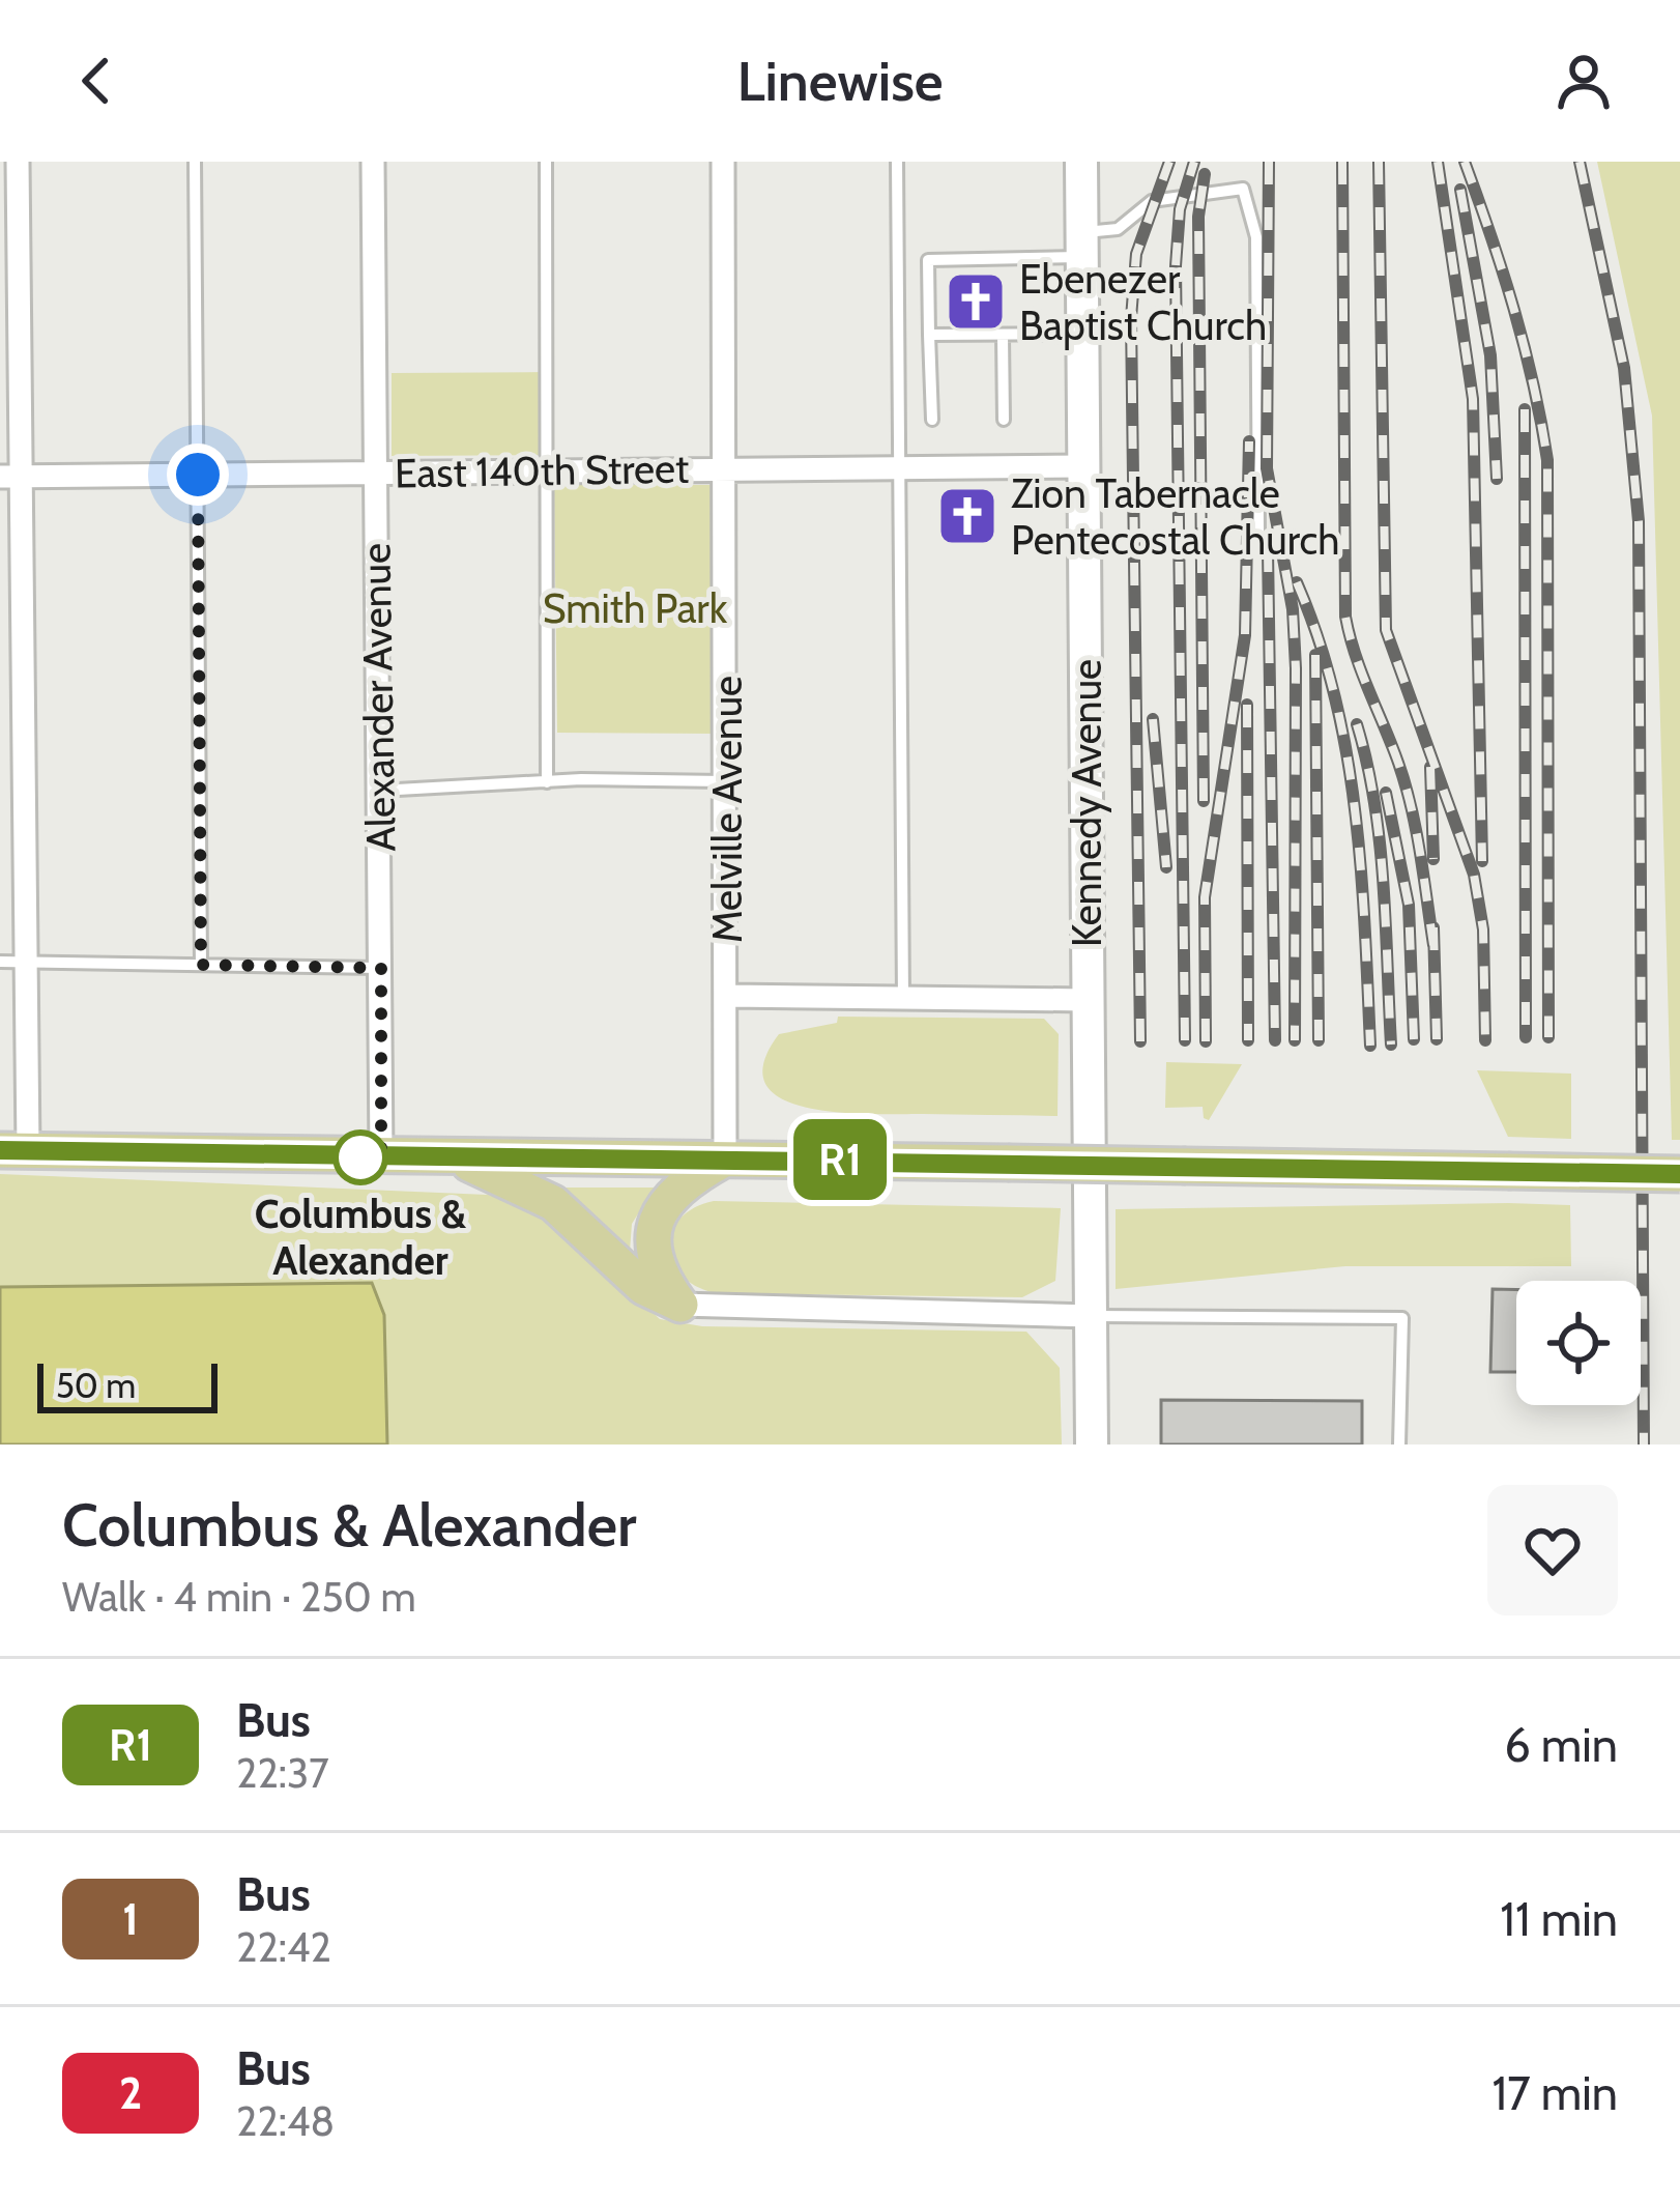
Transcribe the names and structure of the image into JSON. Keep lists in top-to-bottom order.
{
  "streets": {
    "main road": ["Kennedy Avenue"],
    "street": ["East 140th Street", "Alexander Avenue", "Melville Avenue"]
  },
  "crossings": [
    ["East 140th Street", "Alexander Avenue"],
    ["East 140th Street", "Kennedy Avenue"],
    ["East 140th Street", "Melville Avenue"]
  ],
  "parks": ["Smith Park"],
  "places": {
    "church": ["Ebenezer Baptist Church", "Zion Tabernacle Pentecostal Church"],
    "other": ["Columbus & Alexander"]
  },
  "lines": ["bus line R1"],
  "scale_bar": "50 m",
  "page": {
    "header": "Linewise",
    "on_map": "R1",
    "scale": "50 m",
    "heading": ["Columbus & Alexander", "Walk · 4 min · 250 m"],
    "list": [
      {
        "mark": "R1",
        "name": "Bus",
        "note": "22:37",
        "value": "6 min"
      },
      {
        "mark": "1",
        "name": "Bus",
        "note": "22:42",
        "value": "11 min"
      },
      {
        "mark": "2",
        "name": "Bus",
        "note": "22:48",
        "value": "17 min"
      }
    ]
  }
}
